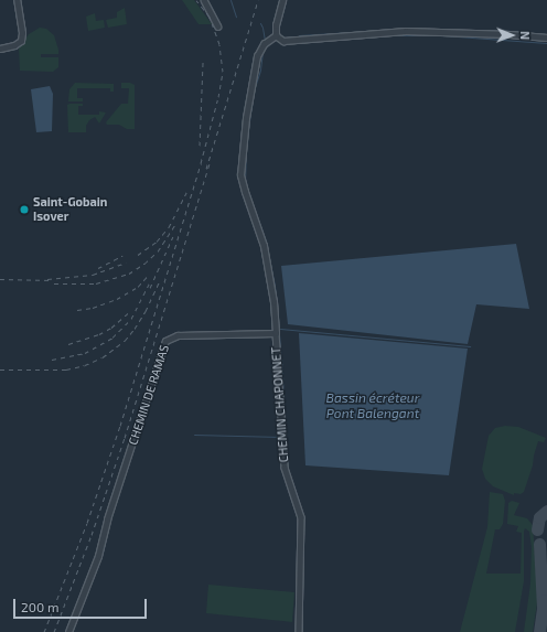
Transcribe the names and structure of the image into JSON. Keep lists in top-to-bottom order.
{
  "streets": {
    "street": ["CHEMIN DE RAMAS", "CHEMIN CHAPONNET"]
  },
  "crossings": [
    ["CHEMIN DE RAMAS", "CHEMIN CHAPONNET"]
  ],
  "water": ["Bassin écréteur Pont Balengant"],
  "places": ["Saint-Gobain Isover"],
  "scale_bar": "200 m",
  "north": "right"
}
